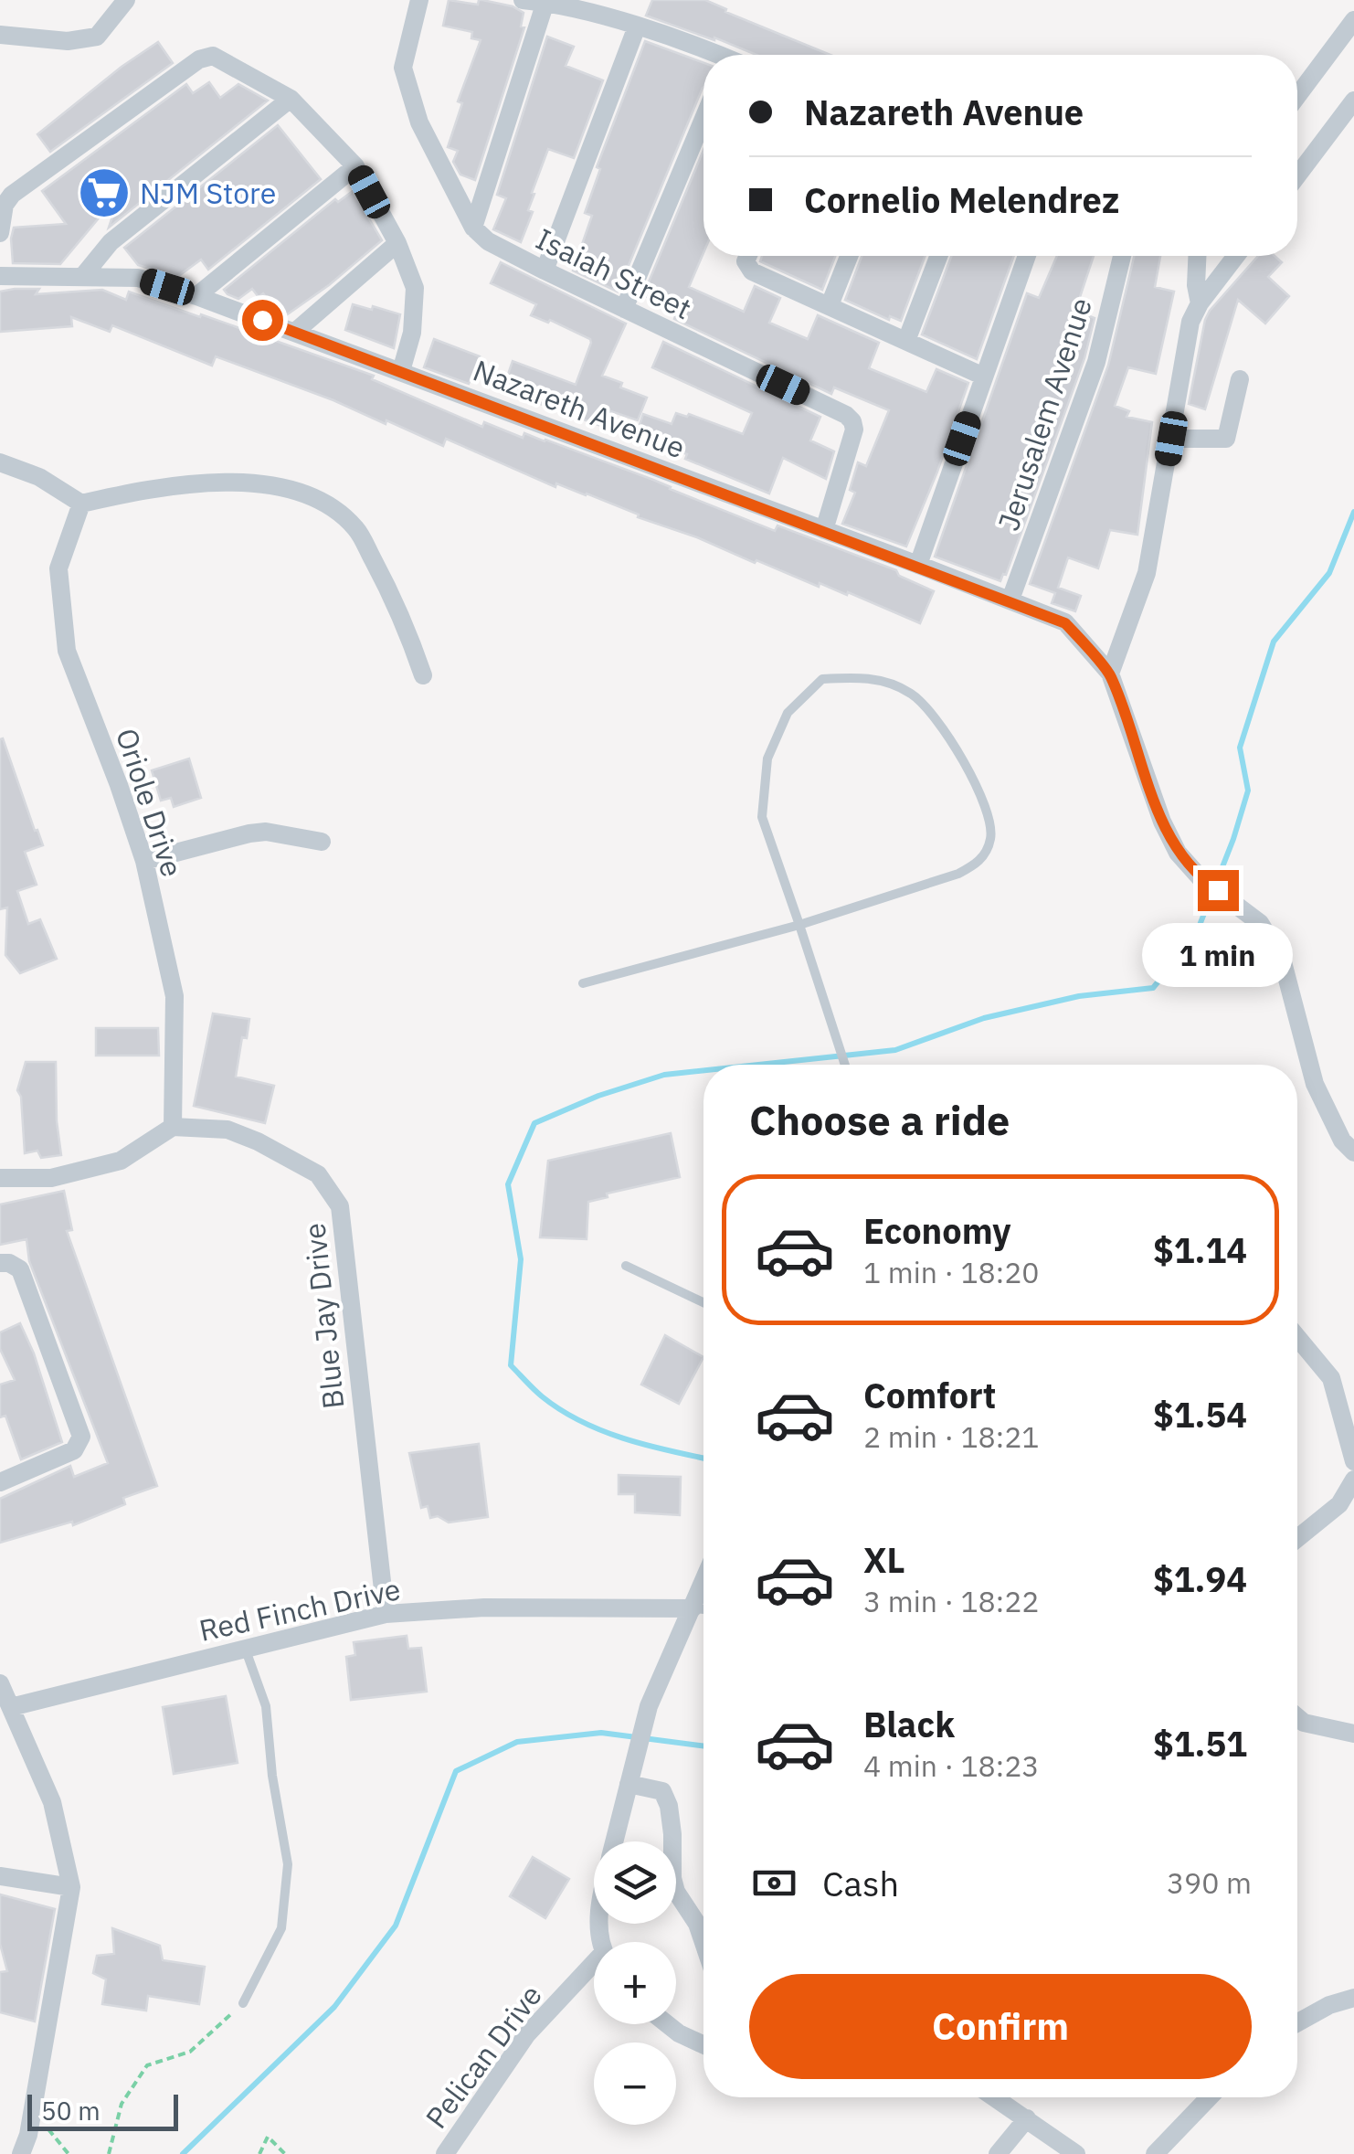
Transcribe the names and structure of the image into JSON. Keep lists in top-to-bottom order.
{
  "streets": {
    "street": [
      "Isaiah Street",
      "Nazareth Avenue",
      "Jerusalem Avenue",
      "Oriole Drive",
      "Blue Jay Drive",
      "Red Finch Drive",
      "Pelican Drive"
    ]
  },
  "crossings": [
    ["Isaiah Street", "Nazareth Avenue"],
    ["Nazareth Avenue", "Jerusalem Avenue"],
    ["Oriole Drive", "Blue Jay Drive"],
    ["Blue Jay Drive", "Red Finch Drive"]
  ],
  "places": {
    "supermarket": ["NJM Store"]
  },
  "scale_bar": "50 m",
  "page": {
    "banner": ["Nazareth Avenue", "Cornelio Melendrez"],
    "bubble": "1 min",
    "heading": "Choose a ride",
    "list": [
      {
        "name": "Economy",
        "note": "1 min · 18:20",
        "value": "$1.14"
      },
      {
        "name": "Comfort",
        "note": "2 min · 18:21",
        "value": "$1.54"
      },
      {
        "name": "XL",
        "note": "3 min · 18:22",
        "value": "$1.94"
      },
      {
        "name": "Black",
        "note": "4 min · 18:23",
        "value": "$1.51"
      }
    ],
    "pay": ["Cash", "390 m"],
    "map_buttons": ["+", "−"],
    "buttons": "Confirm",
    "scale": "50 m"
  }
}
